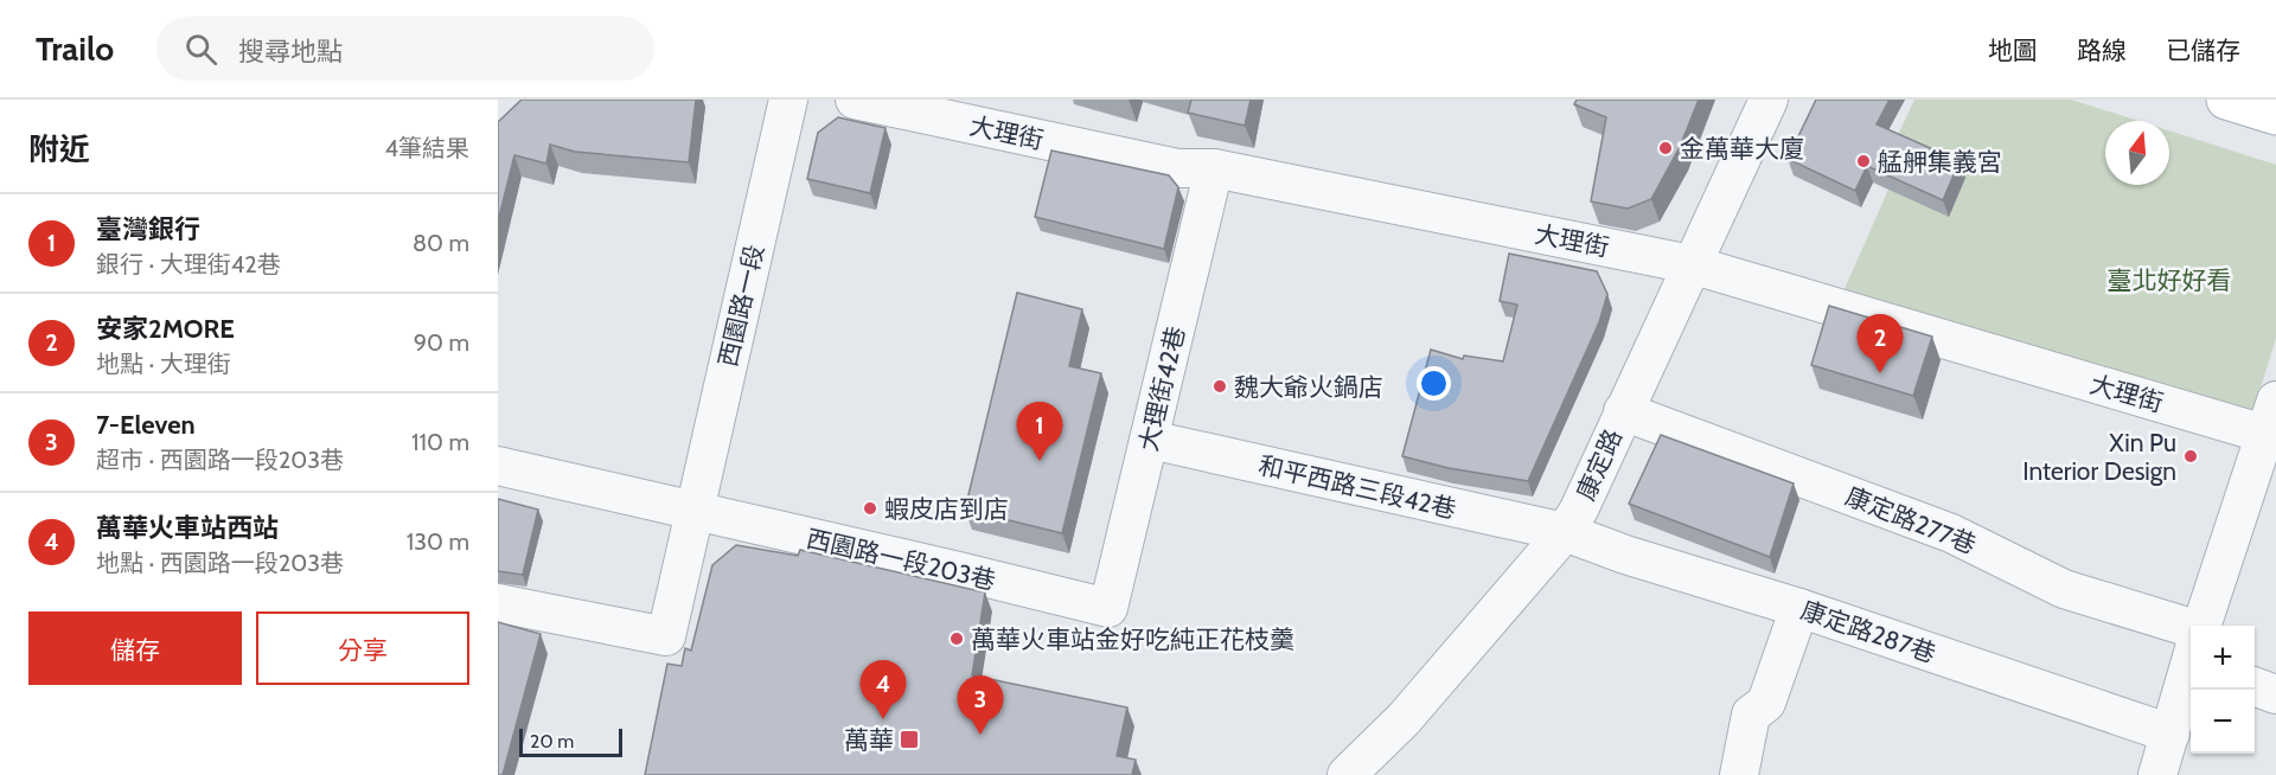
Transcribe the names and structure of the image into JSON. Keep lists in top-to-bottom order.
{
  "streets": {
    "street": [
      "大理街",
      "西園路一段",
      "大理街42巷",
      "康定路",
      "和平西路三段42巷",
      "康定路277巷",
      "西園路一段203巷",
      "康定路287巷"
    ]
  },
  "crossings": [
    ["大理街", "大理街42巷"],
    ["大理街", "康定路"],
    ["西園路一段", "西園路一段203巷"],
    ["大理街42巷", "和平西路三段42巷"],
    ["大理街42巷", "西園路一段203巷"],
    ["康定路", "和平西路三段42巷"],
    ["康定路", "康定路277巷"],
    ["康定路", "康定路287巷"],
    ["和平西路三段42巷", "康定路287巷"]
  ],
  "parks": ["臺北好好看"],
  "places": {
    "other": [
      "金萬華大廈",
      "艋舺集義宮",
      "魏大爺火鍋店",
      "Xin Pu Interior Design",
      "蝦皮店到店",
      "萬華火車站金好吃純正花枝羹"
    ],
    "transit": ["萬華"]
  },
  "scale_bar": "20 m",
  "north": "top",
  "page": {
    "header": "Trailo",
    "search": "搜尋地點",
    "nav": ["地圖", "路線", "已儲存"],
    "heading": ["附近", "4筆結果"],
    "list": [
      {
        "mark": "1",
        "name": "臺灣銀行",
        "note": "銀行 · 大理街42巷",
        "value": "80 m"
      },
      {
        "mark": "2",
        "name": "安家2MORE",
        "note": "地點 · 大理街",
        "value": "90 m"
      },
      {
        "mark": "3",
        "name": "7-Eleven",
        "note": "超市 · 西園路一段203巷",
        "value": "110 m"
      },
      {
        "mark": "4",
        "name": "萬華火車站西站",
        "note": "地點 · 西園路一段203巷",
        "value": "130 m"
      }
    ],
    "pins": [
      "2",
      "1",
      "4",
      "3"
    ],
    "buttons": ["儲存", "分享"],
    "map_buttons": ["+", "−"],
    "scale": "20 m"
  }
}
